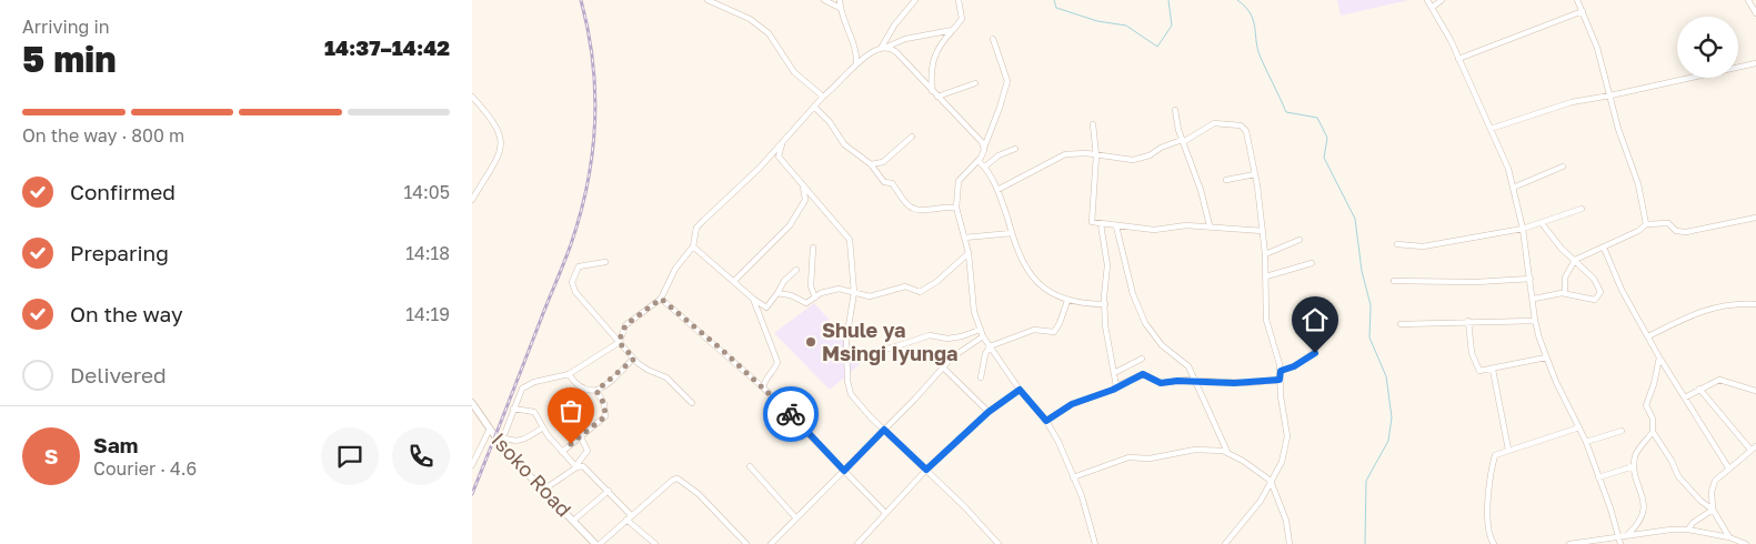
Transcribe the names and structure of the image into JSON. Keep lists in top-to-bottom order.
{
  "streets": {
    "street": ["Isoko Road"]
  },
  "places": ["Shule ya Msingi Iyunga"],
  "page": {
    "heading": ["5 min", "Arriving in", "14:37–14:42"],
    "panel": ["Sam", "Courier · 4.6"],
    "bar": "On the way · 800 m",
    "list": [
      ["Confirmed", "14:05"],
      ["Preparing", "14:18"],
      ["On the way", "14:19"],
      "Delivered"
    ],
    "round": "S"
  }
}
